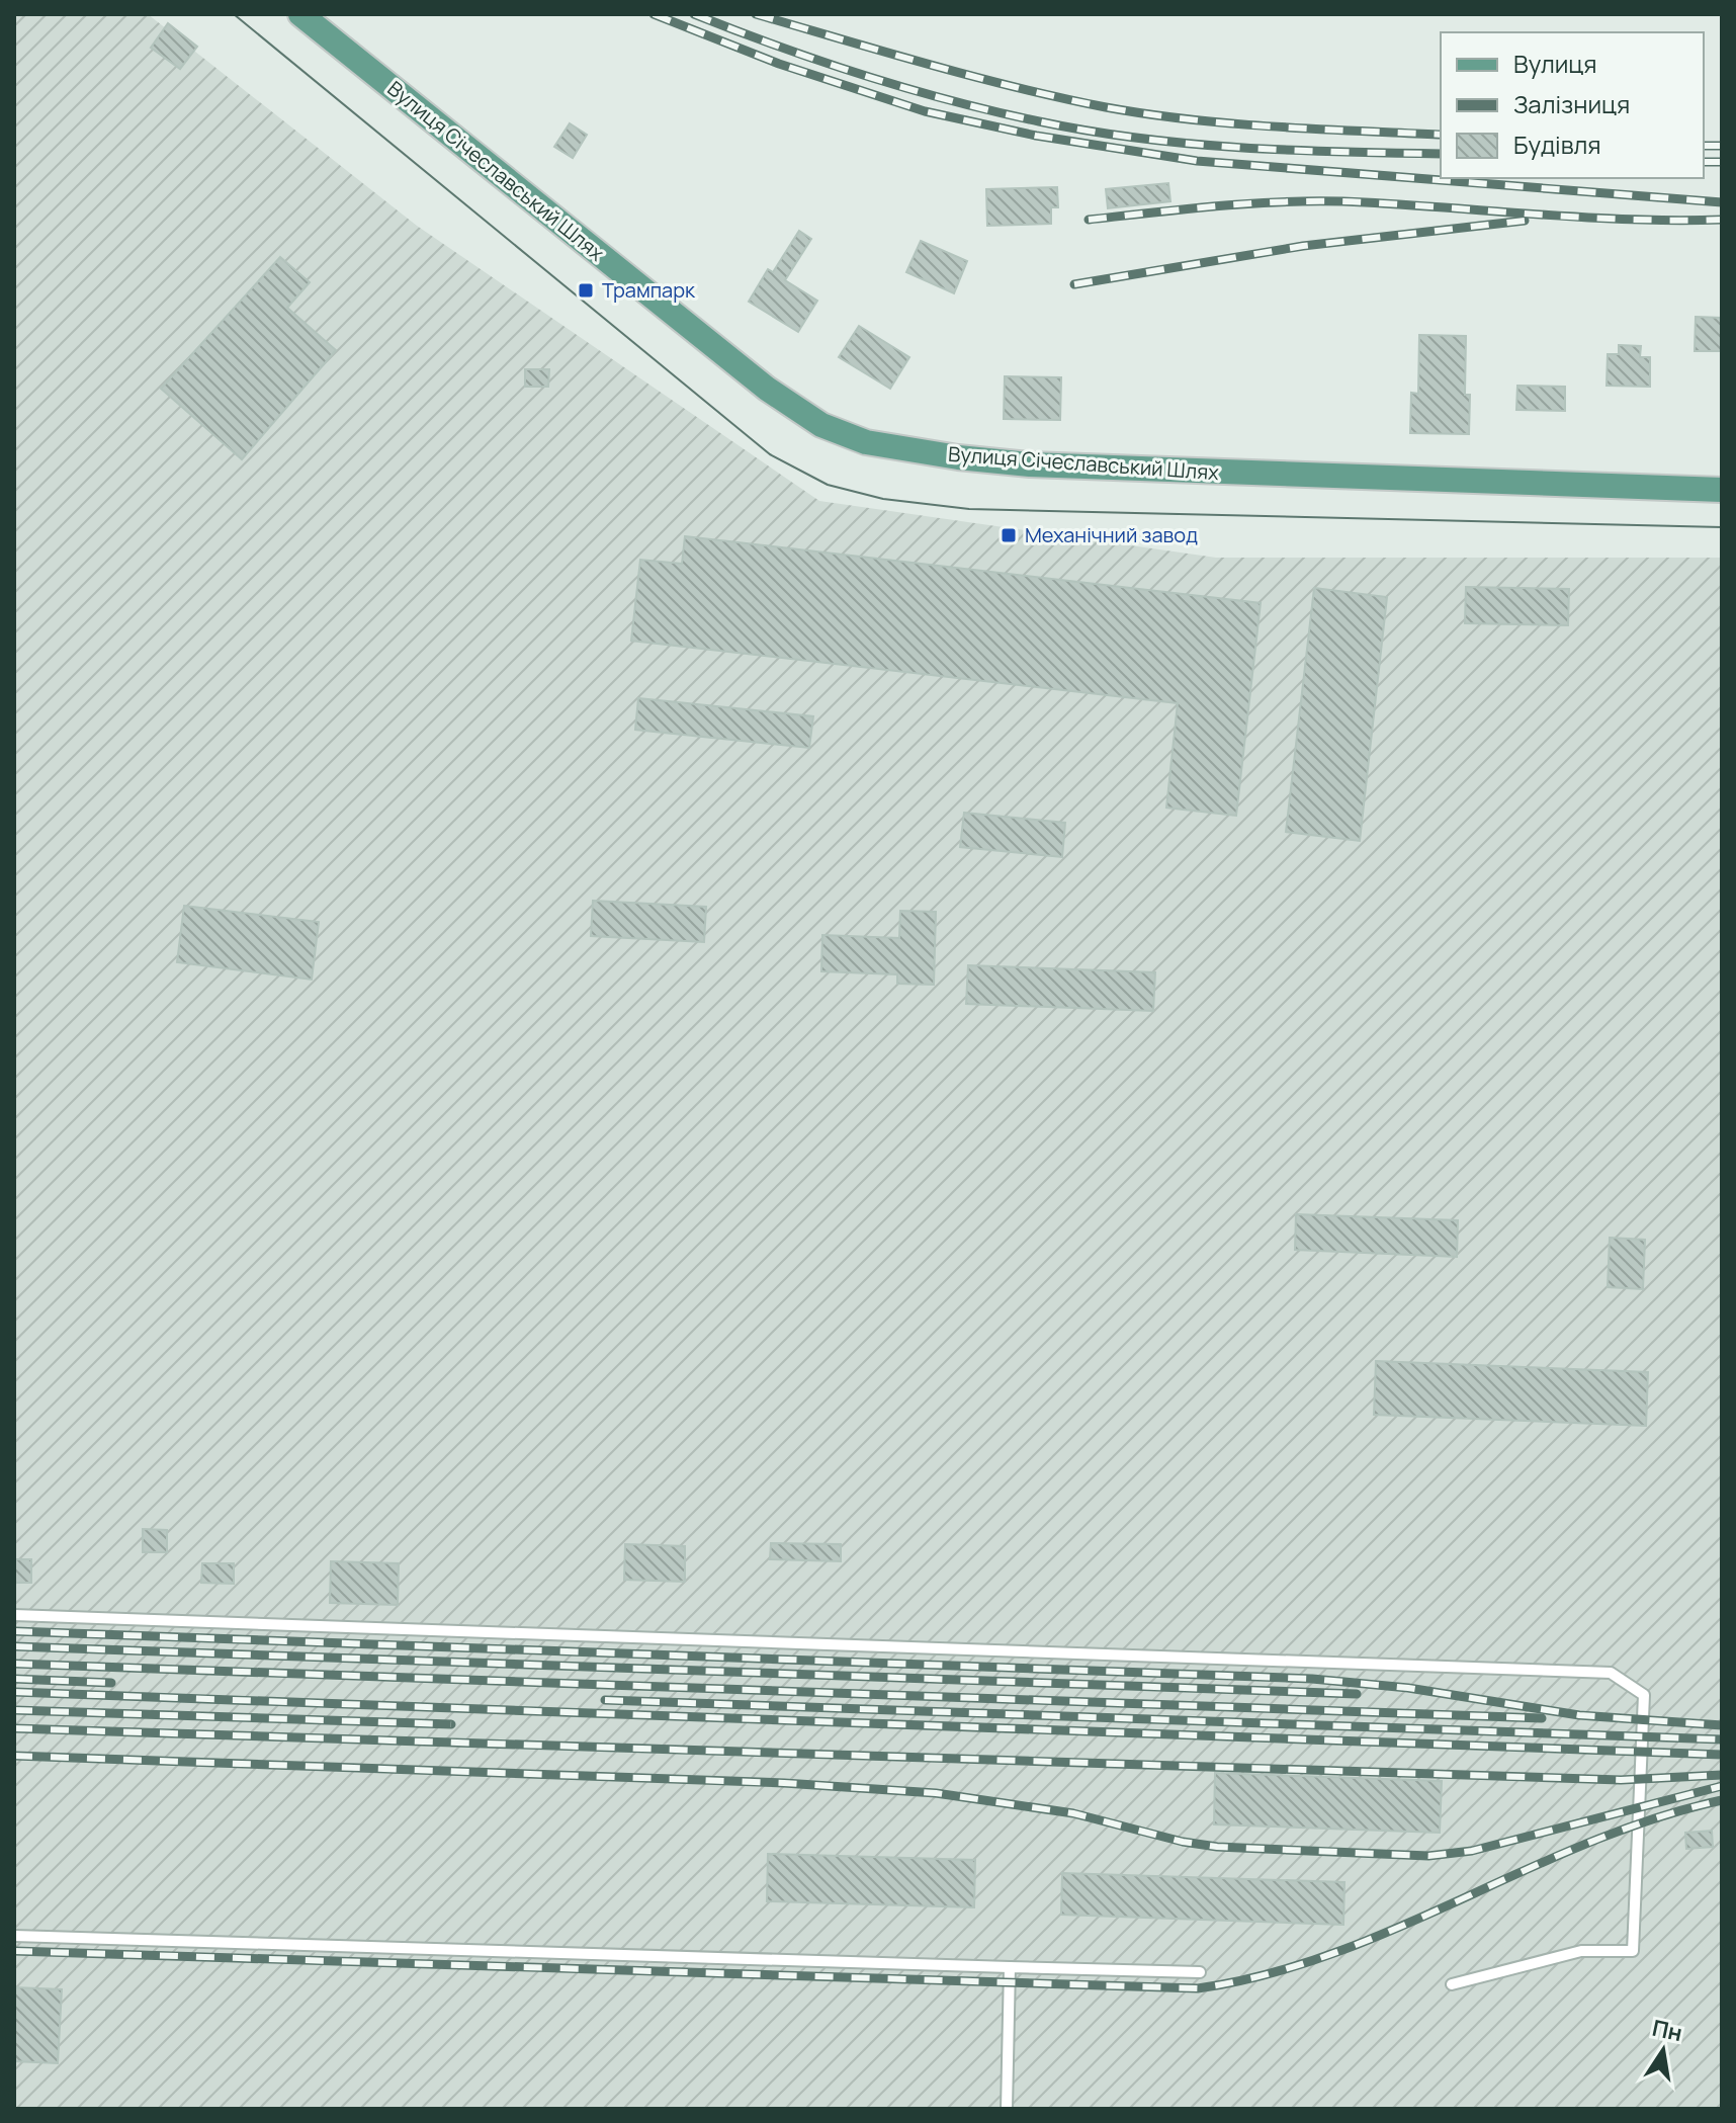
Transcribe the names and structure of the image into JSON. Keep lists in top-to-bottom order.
{
  "streets": {
    "main road": ["Вулиця Січеславський Шлях"]
  },
  "places": {
    "transit": ["Трампарк", "Механічний завод"]
  },
  "legend": ["Вулиця", "Залізниця", "Будівля"],
  "north": "top"
}
